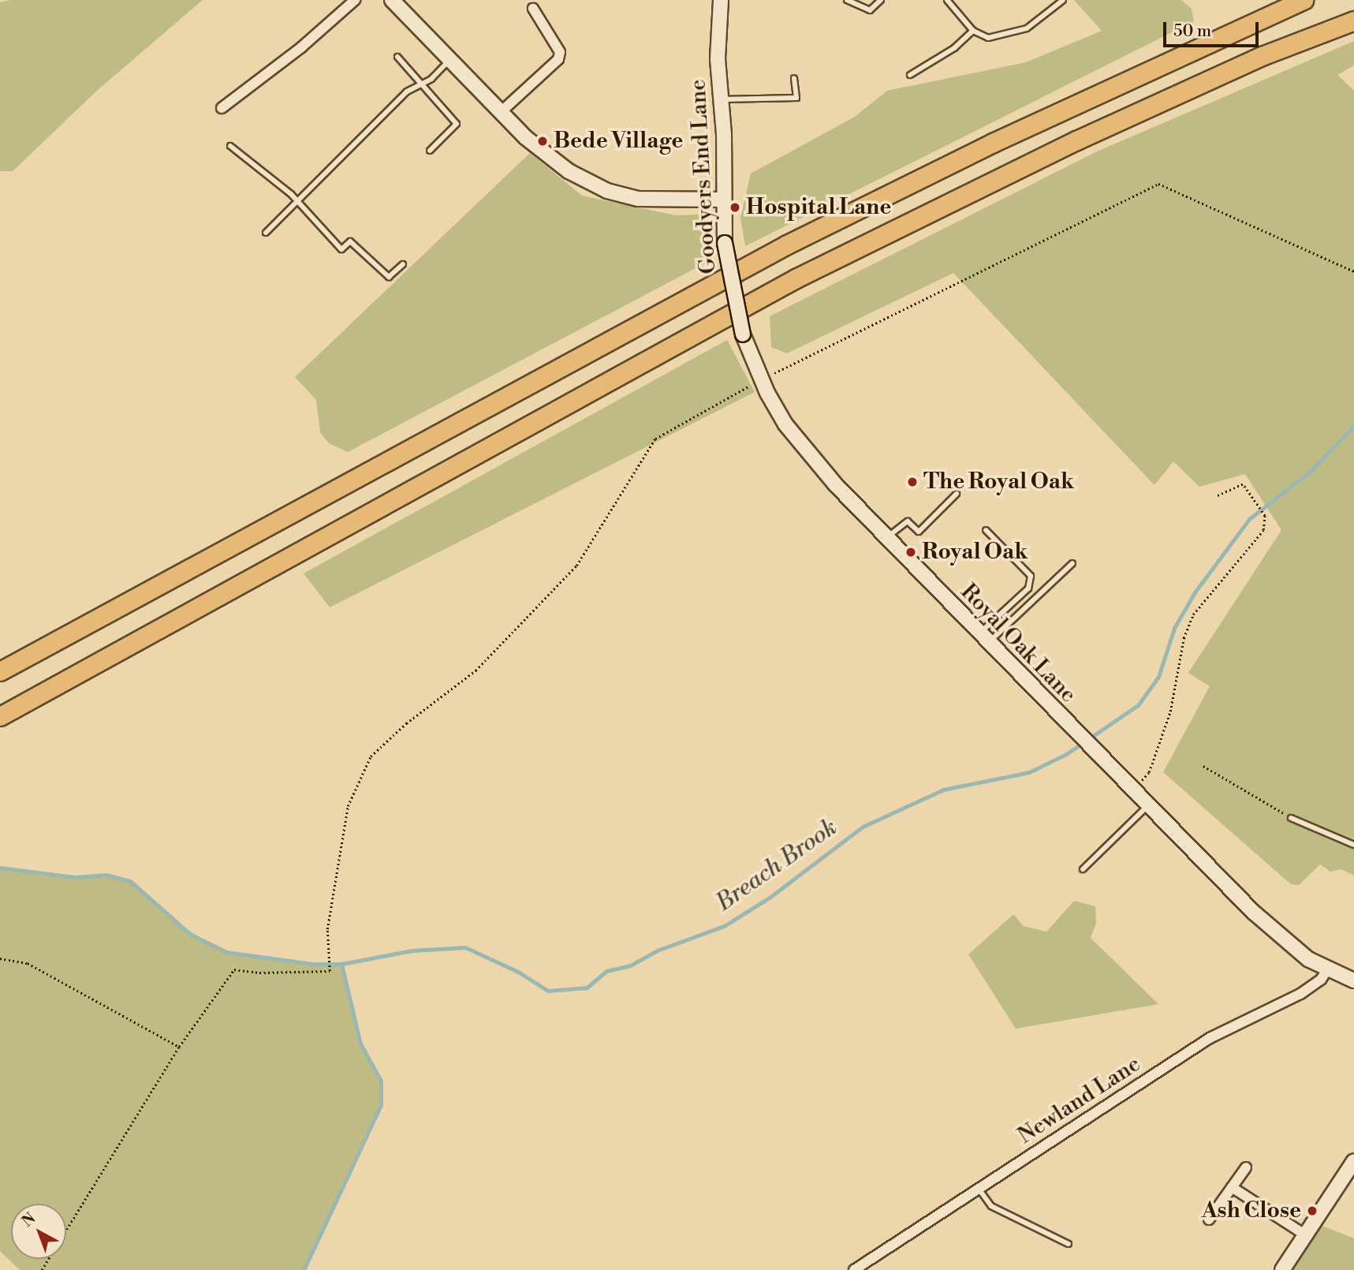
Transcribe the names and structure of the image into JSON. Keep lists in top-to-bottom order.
{
  "streets": {
    "street": ["Goodyers End Lane", "Royal Oak Lane", "Newland Lane"]
  },
  "crossings": [
    ["Goodyers End Lane", "Royal Oak Lane"]
  ],
  "water": ["Breach Brook"],
  "places": [
    "Bede Village",
    "Hospital Lane",
    "The Royal Oak",
    "Royal Oak",
    "Ash Close"
  ],
  "scale_bar": "50 m",
  "north": "top left"
}
